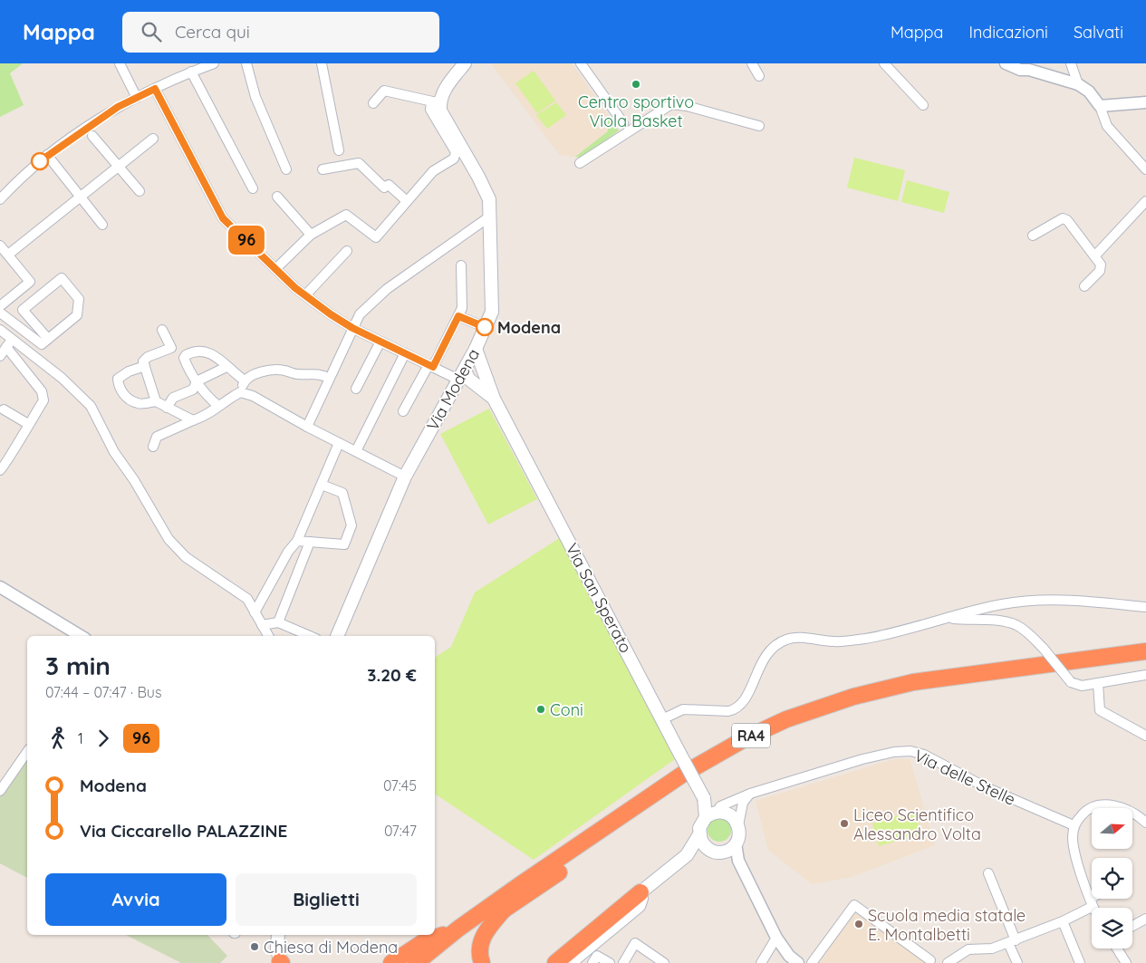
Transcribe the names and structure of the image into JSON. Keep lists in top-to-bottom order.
{
  "streets": {
    "highway": ["RA4"],
    "main road": ["Via Modena", "Via San Sperato"],
    "street": ["Via delle Stelle"]
  },
  "crossings": [
    ["Via Modena", "Via San Sperato"],
    ["Via San Sperato", "Via delle Stelle"]
  ],
  "places": [
    "Centro sportivo Viola Basket",
    "Modena",
    "Coni",
    "Liceo Scientifico Alessandro Volta",
    "Scuola media statale E. Montalbetti",
    "Chiesa di Modena"
  ],
  "lines": ["bus line 96"],
  "north": "right",
  "page": {
    "header": "Mappa",
    "search": "Cerca qui",
    "nav": ["Mappa", "Indicazioni", "Salvati"],
    "on_map": "96",
    "heading": ["3 min", "07:44 – 07:47 · Bus", "3.20 €"],
    "legs": ["1", "96"],
    "list": [
      {
        "name": "Modena",
        "value": "07:45"
      },
      {
        "name": "Via Ciccarello PALAZZINE",
        "value": "07:47"
      }
    ],
    "buttons": ["Avvia", "Biglietti"]
  }
}
